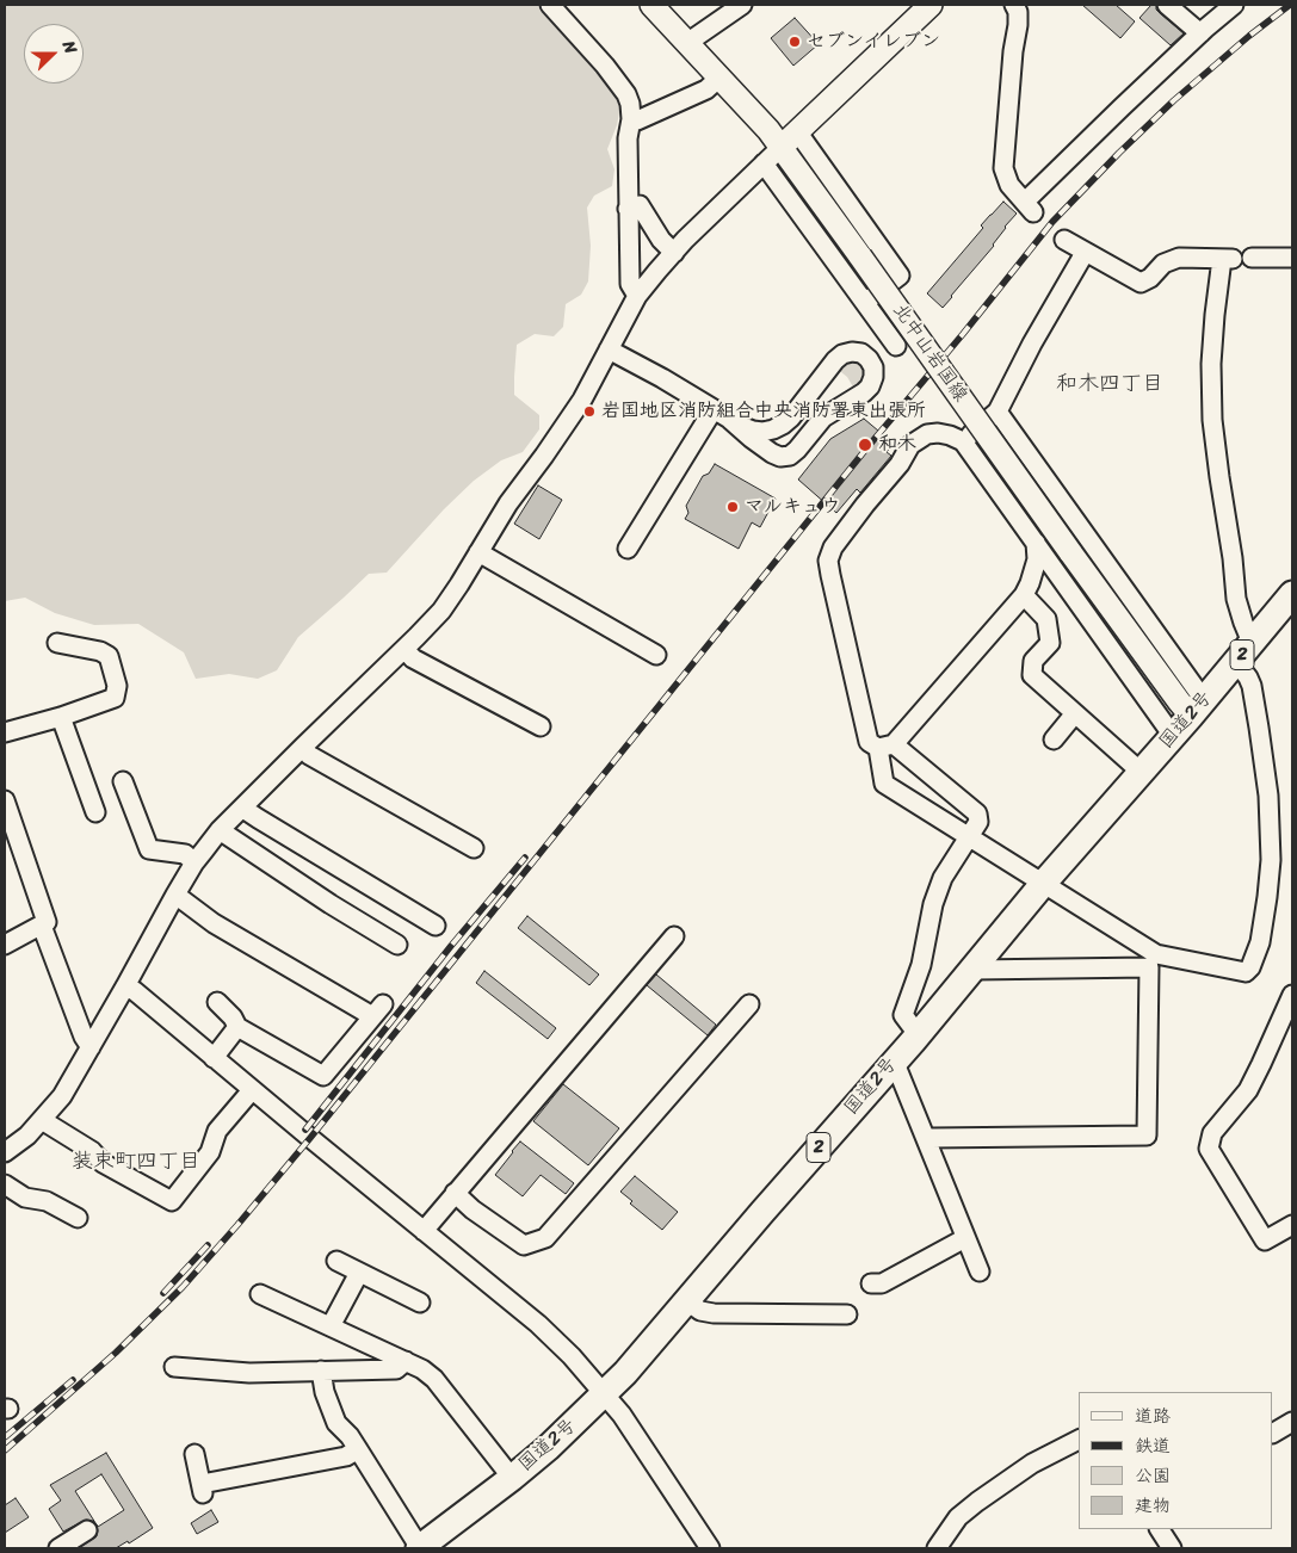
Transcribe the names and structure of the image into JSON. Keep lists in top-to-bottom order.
{
  "streets": {
    "highway": ["2", "国道2号"],
    "main road": ["北中山岩国線"]
  },
  "crossings": [
    ["北中山岩国線", "国道2号"]
  ],
  "districts": ["和木四丁目", "装束町四丁目"],
  "places": [
    "セブンイレブン",
    "岩国地区消防組合中央消防署東出張所",
    "和木",
    "マルキュウ"
  ],
  "legend": [
    "道路",
    "鉄道",
    "公園",
    "建物"
  ],
  "north": "right"
}
